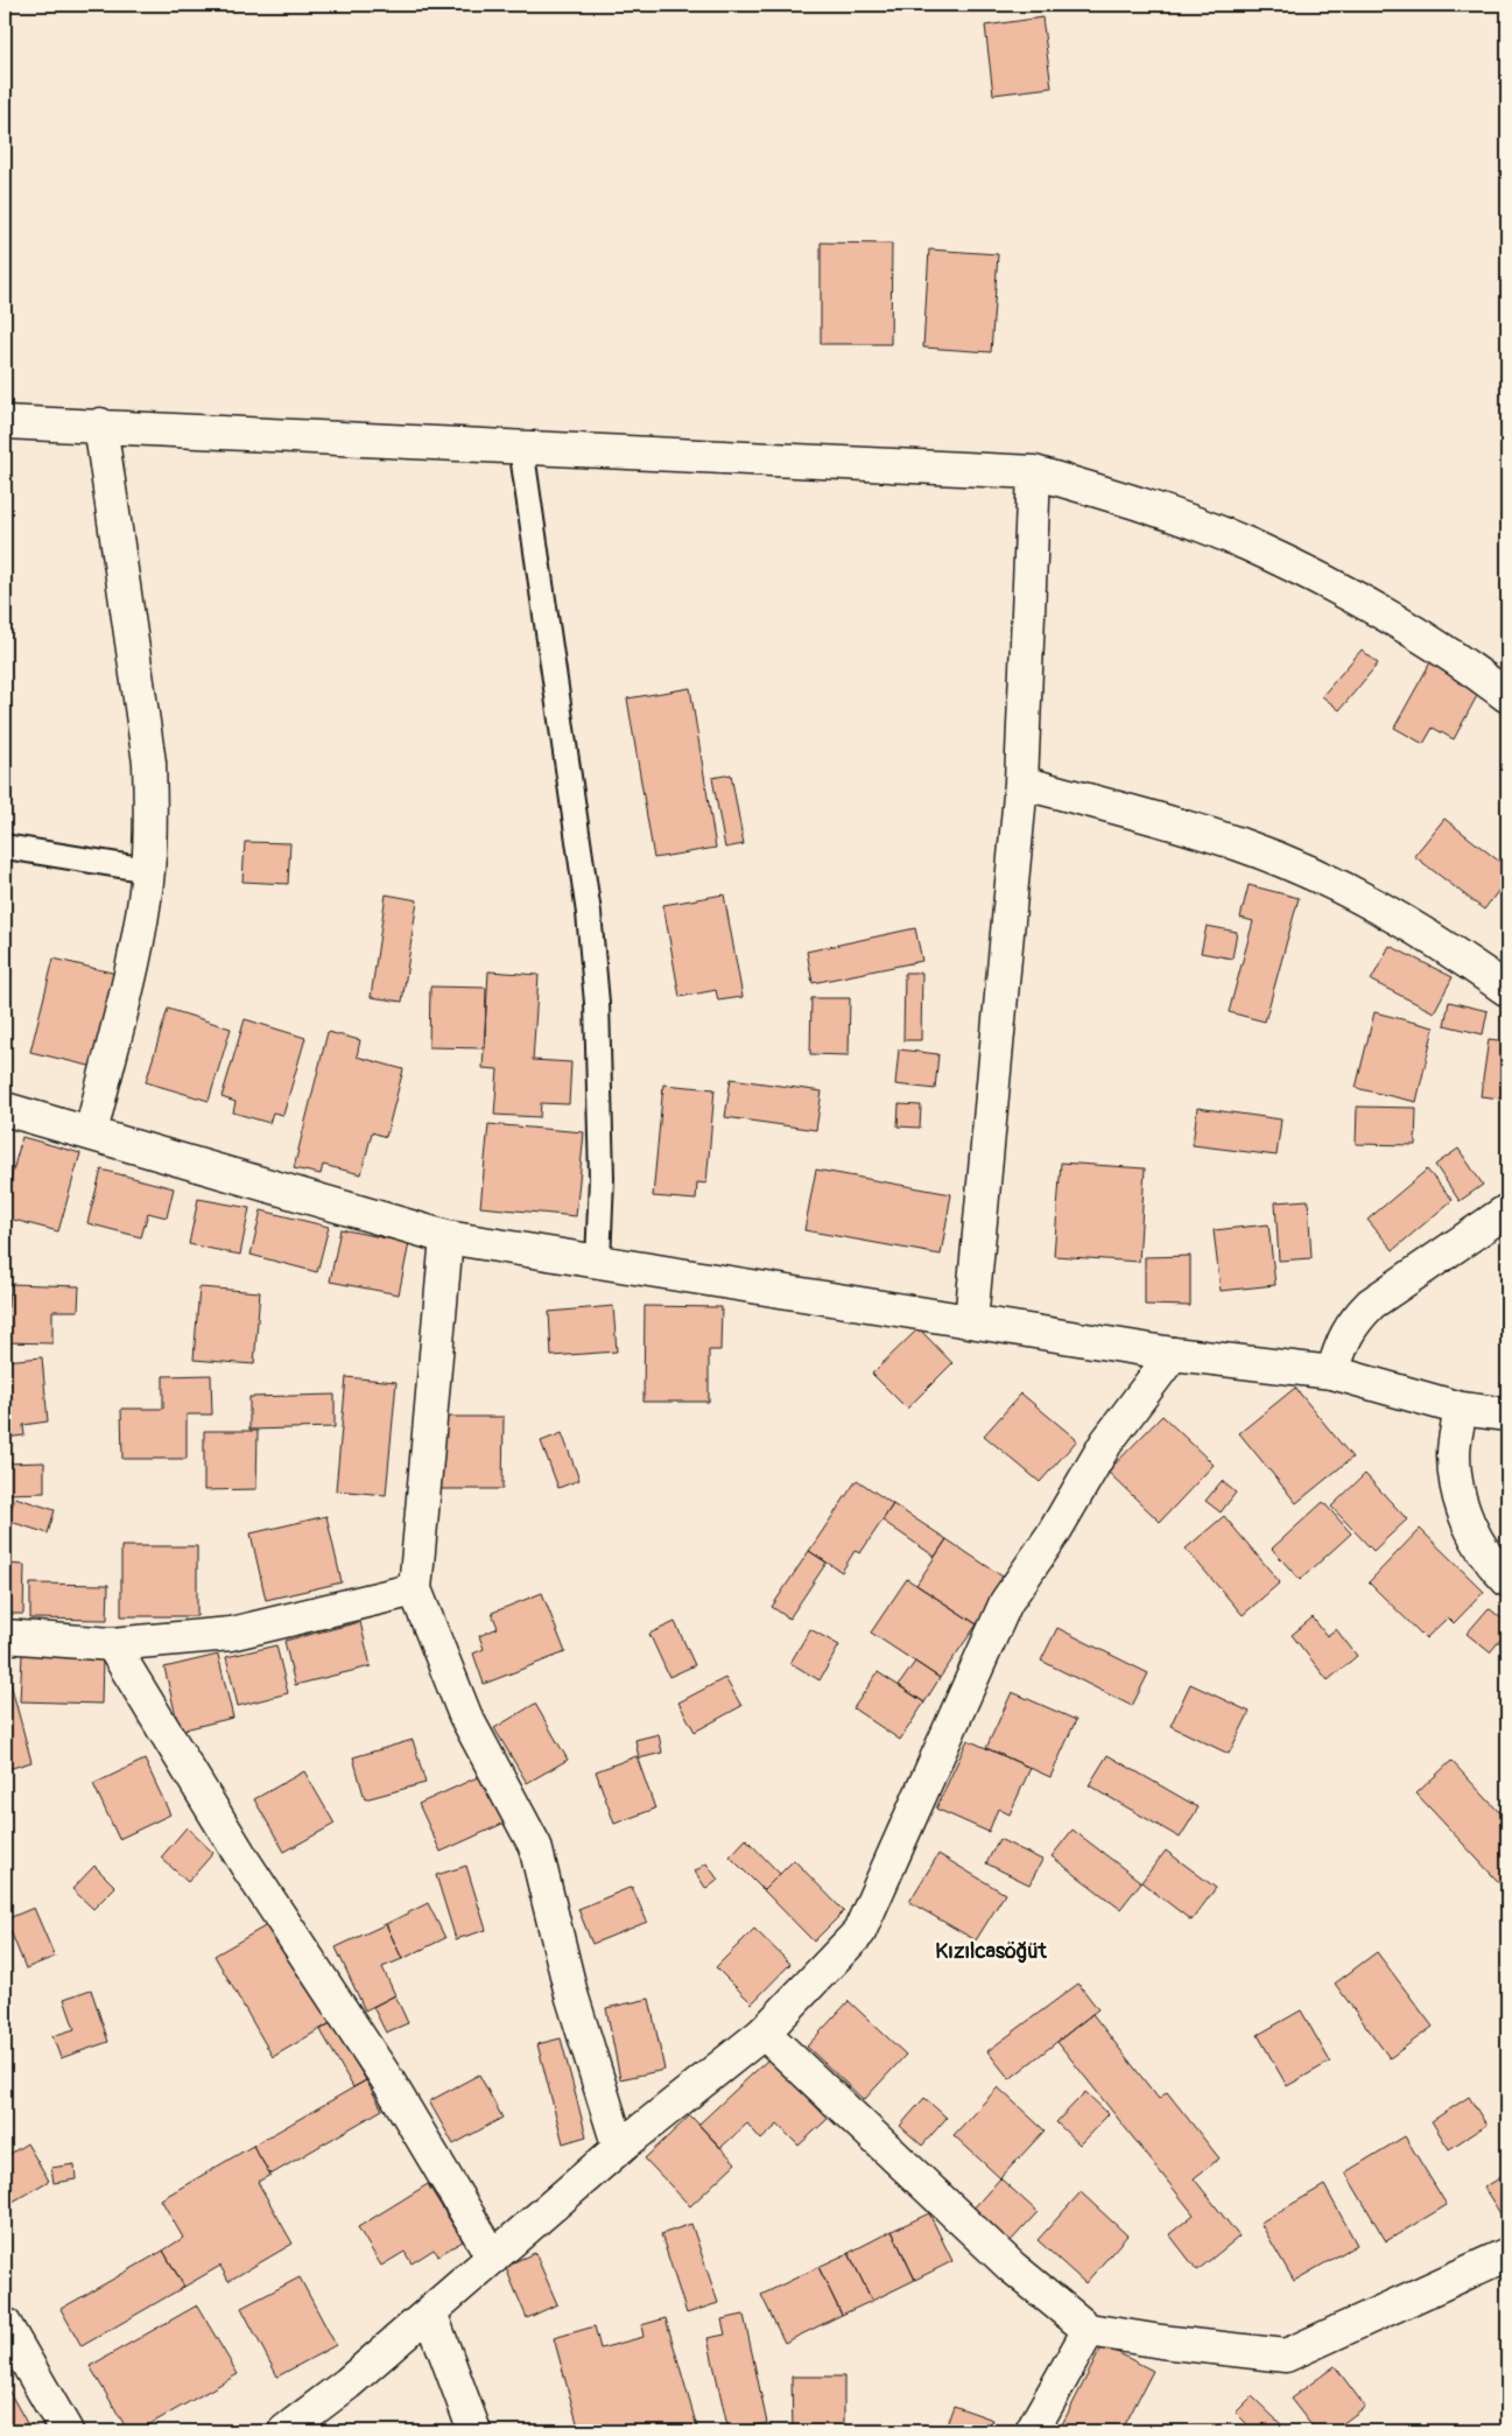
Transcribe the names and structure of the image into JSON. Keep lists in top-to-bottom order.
{
  "districts": ["Kızılcasöğüt"]
}
